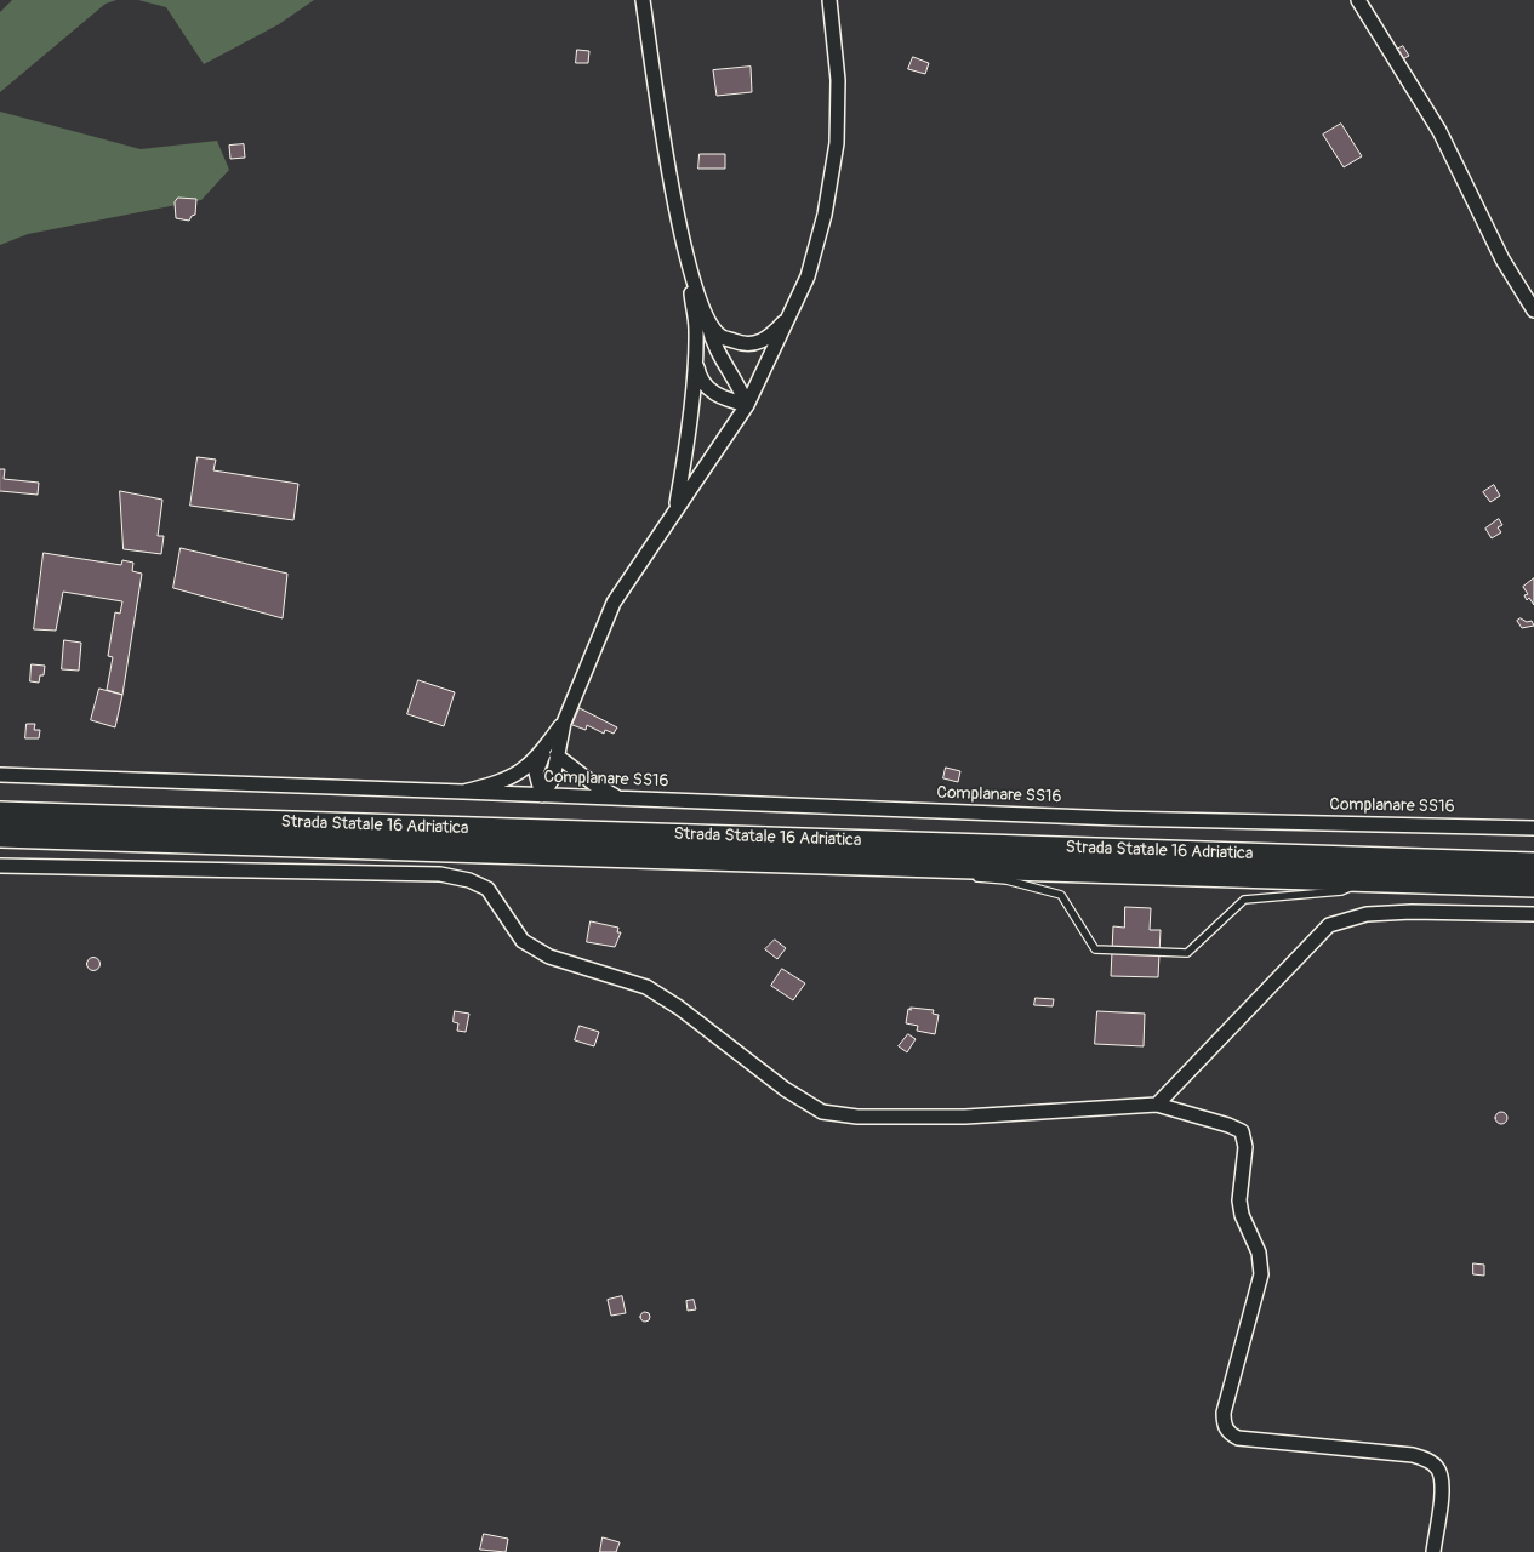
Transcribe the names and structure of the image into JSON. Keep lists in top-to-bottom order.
{
  "streets": {
    "highway": ["Strada Statale 16 Adriatica"],
    "street": ["Complanare SS16"]
  }
}
